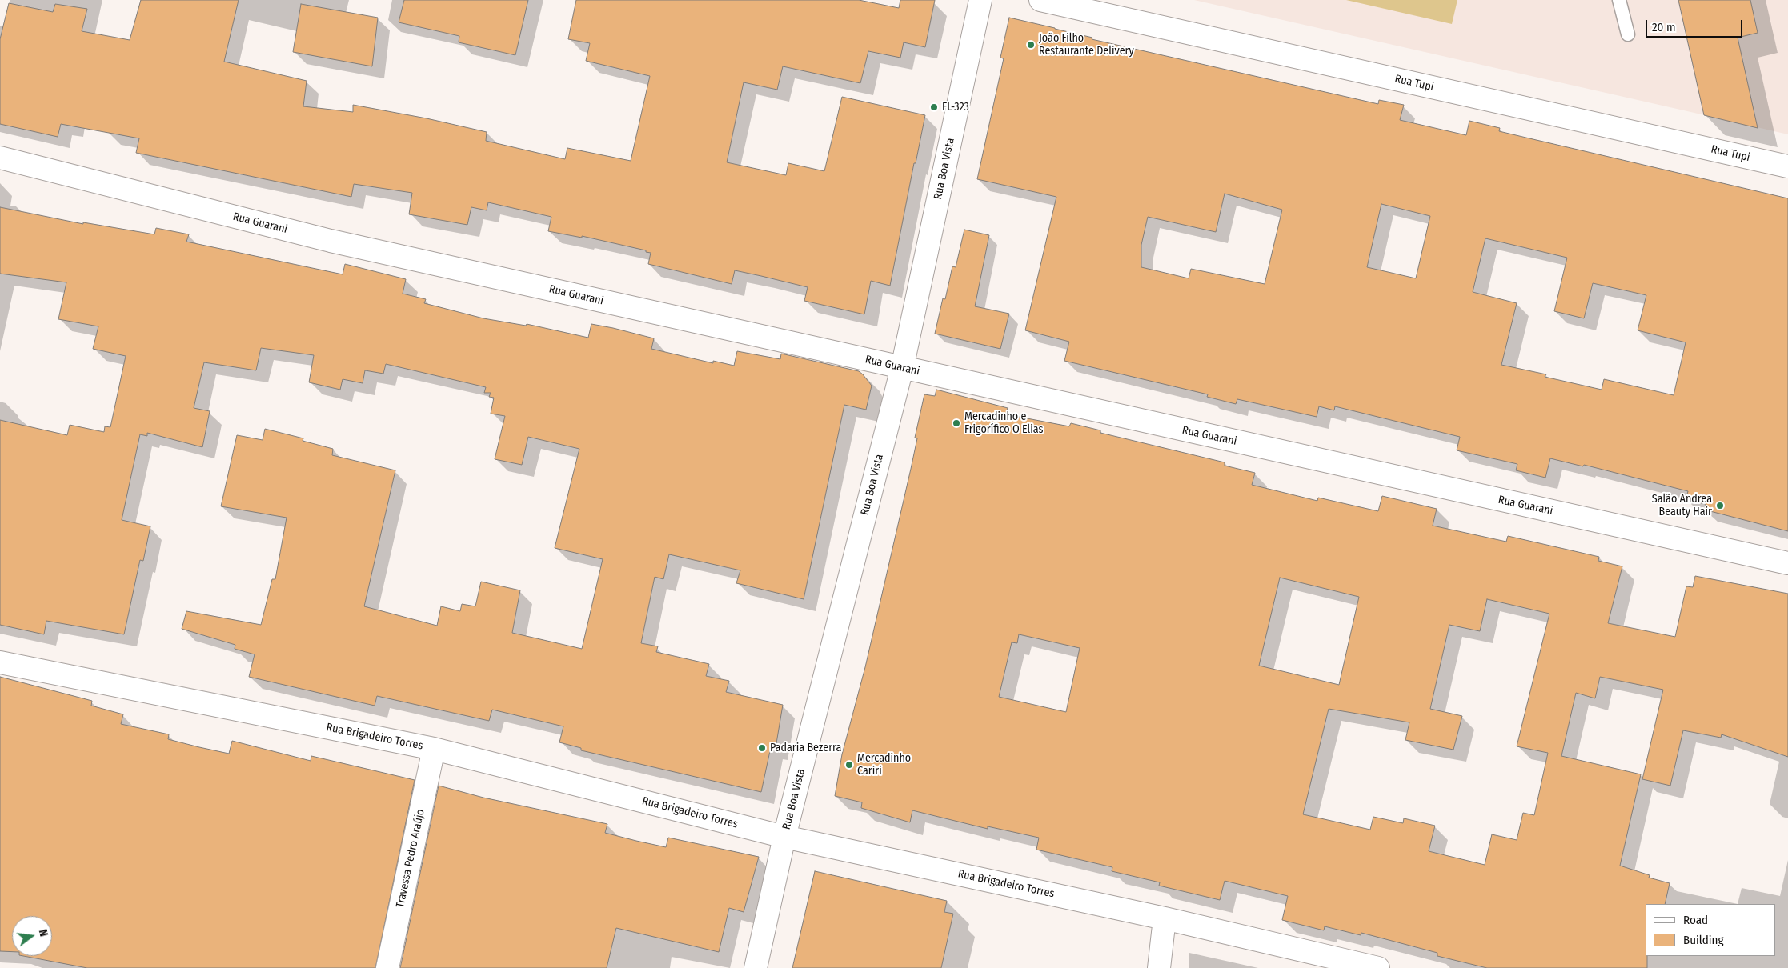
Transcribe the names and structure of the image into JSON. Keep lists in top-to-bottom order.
{
  "streets": {
    "street": [
      "Rua Tupi",
      "Rua Boa Vista",
      "Rua Guarani",
      "Rua Brigadeiro Torres",
      "Travessa Pedro Araújo"
    ]
  },
  "crossings": [
    ["Rua Boa Vista", "Rua Guarani"],
    ["Rua Boa Vista", "Rua Brigadeiro Torres"],
    ["Rua Brigadeiro Torres", "Travessa Pedro Araújo"]
  ],
  "places": [
    "João Filho Restaurante Delivery",
    "FL-323",
    "Mercadinho e Frigorífico O Elias",
    "Salão Andrea Beauty Hair",
    "Padaria Bezerra",
    "Mercadinho Cariri"
  ],
  "legend": ["Road", "Building"],
  "scale_bar": "20 m",
  "north": "right"
}
